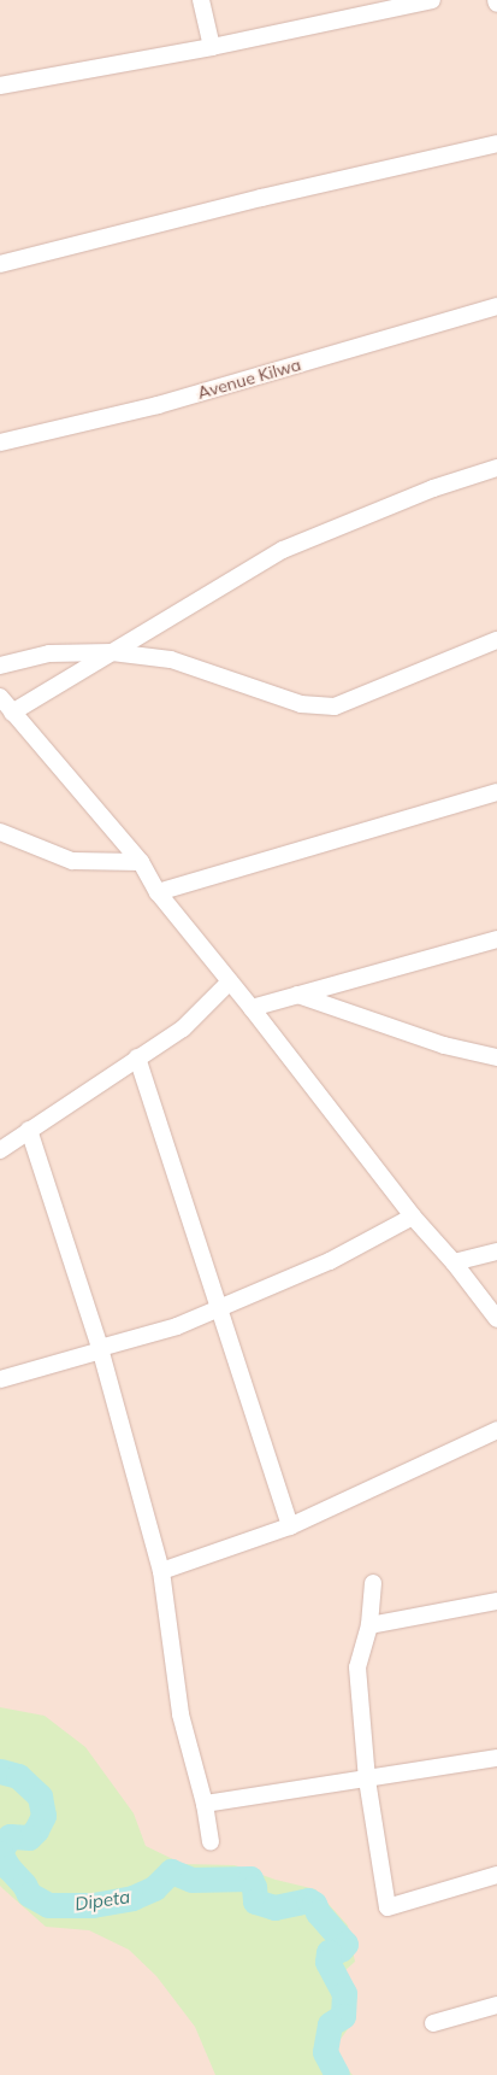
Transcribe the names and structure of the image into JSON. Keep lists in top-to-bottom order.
{
  "streets": {
    "street": ["Avenue Kilwa"]
  },
  "water": ["Dipeta"]
}
